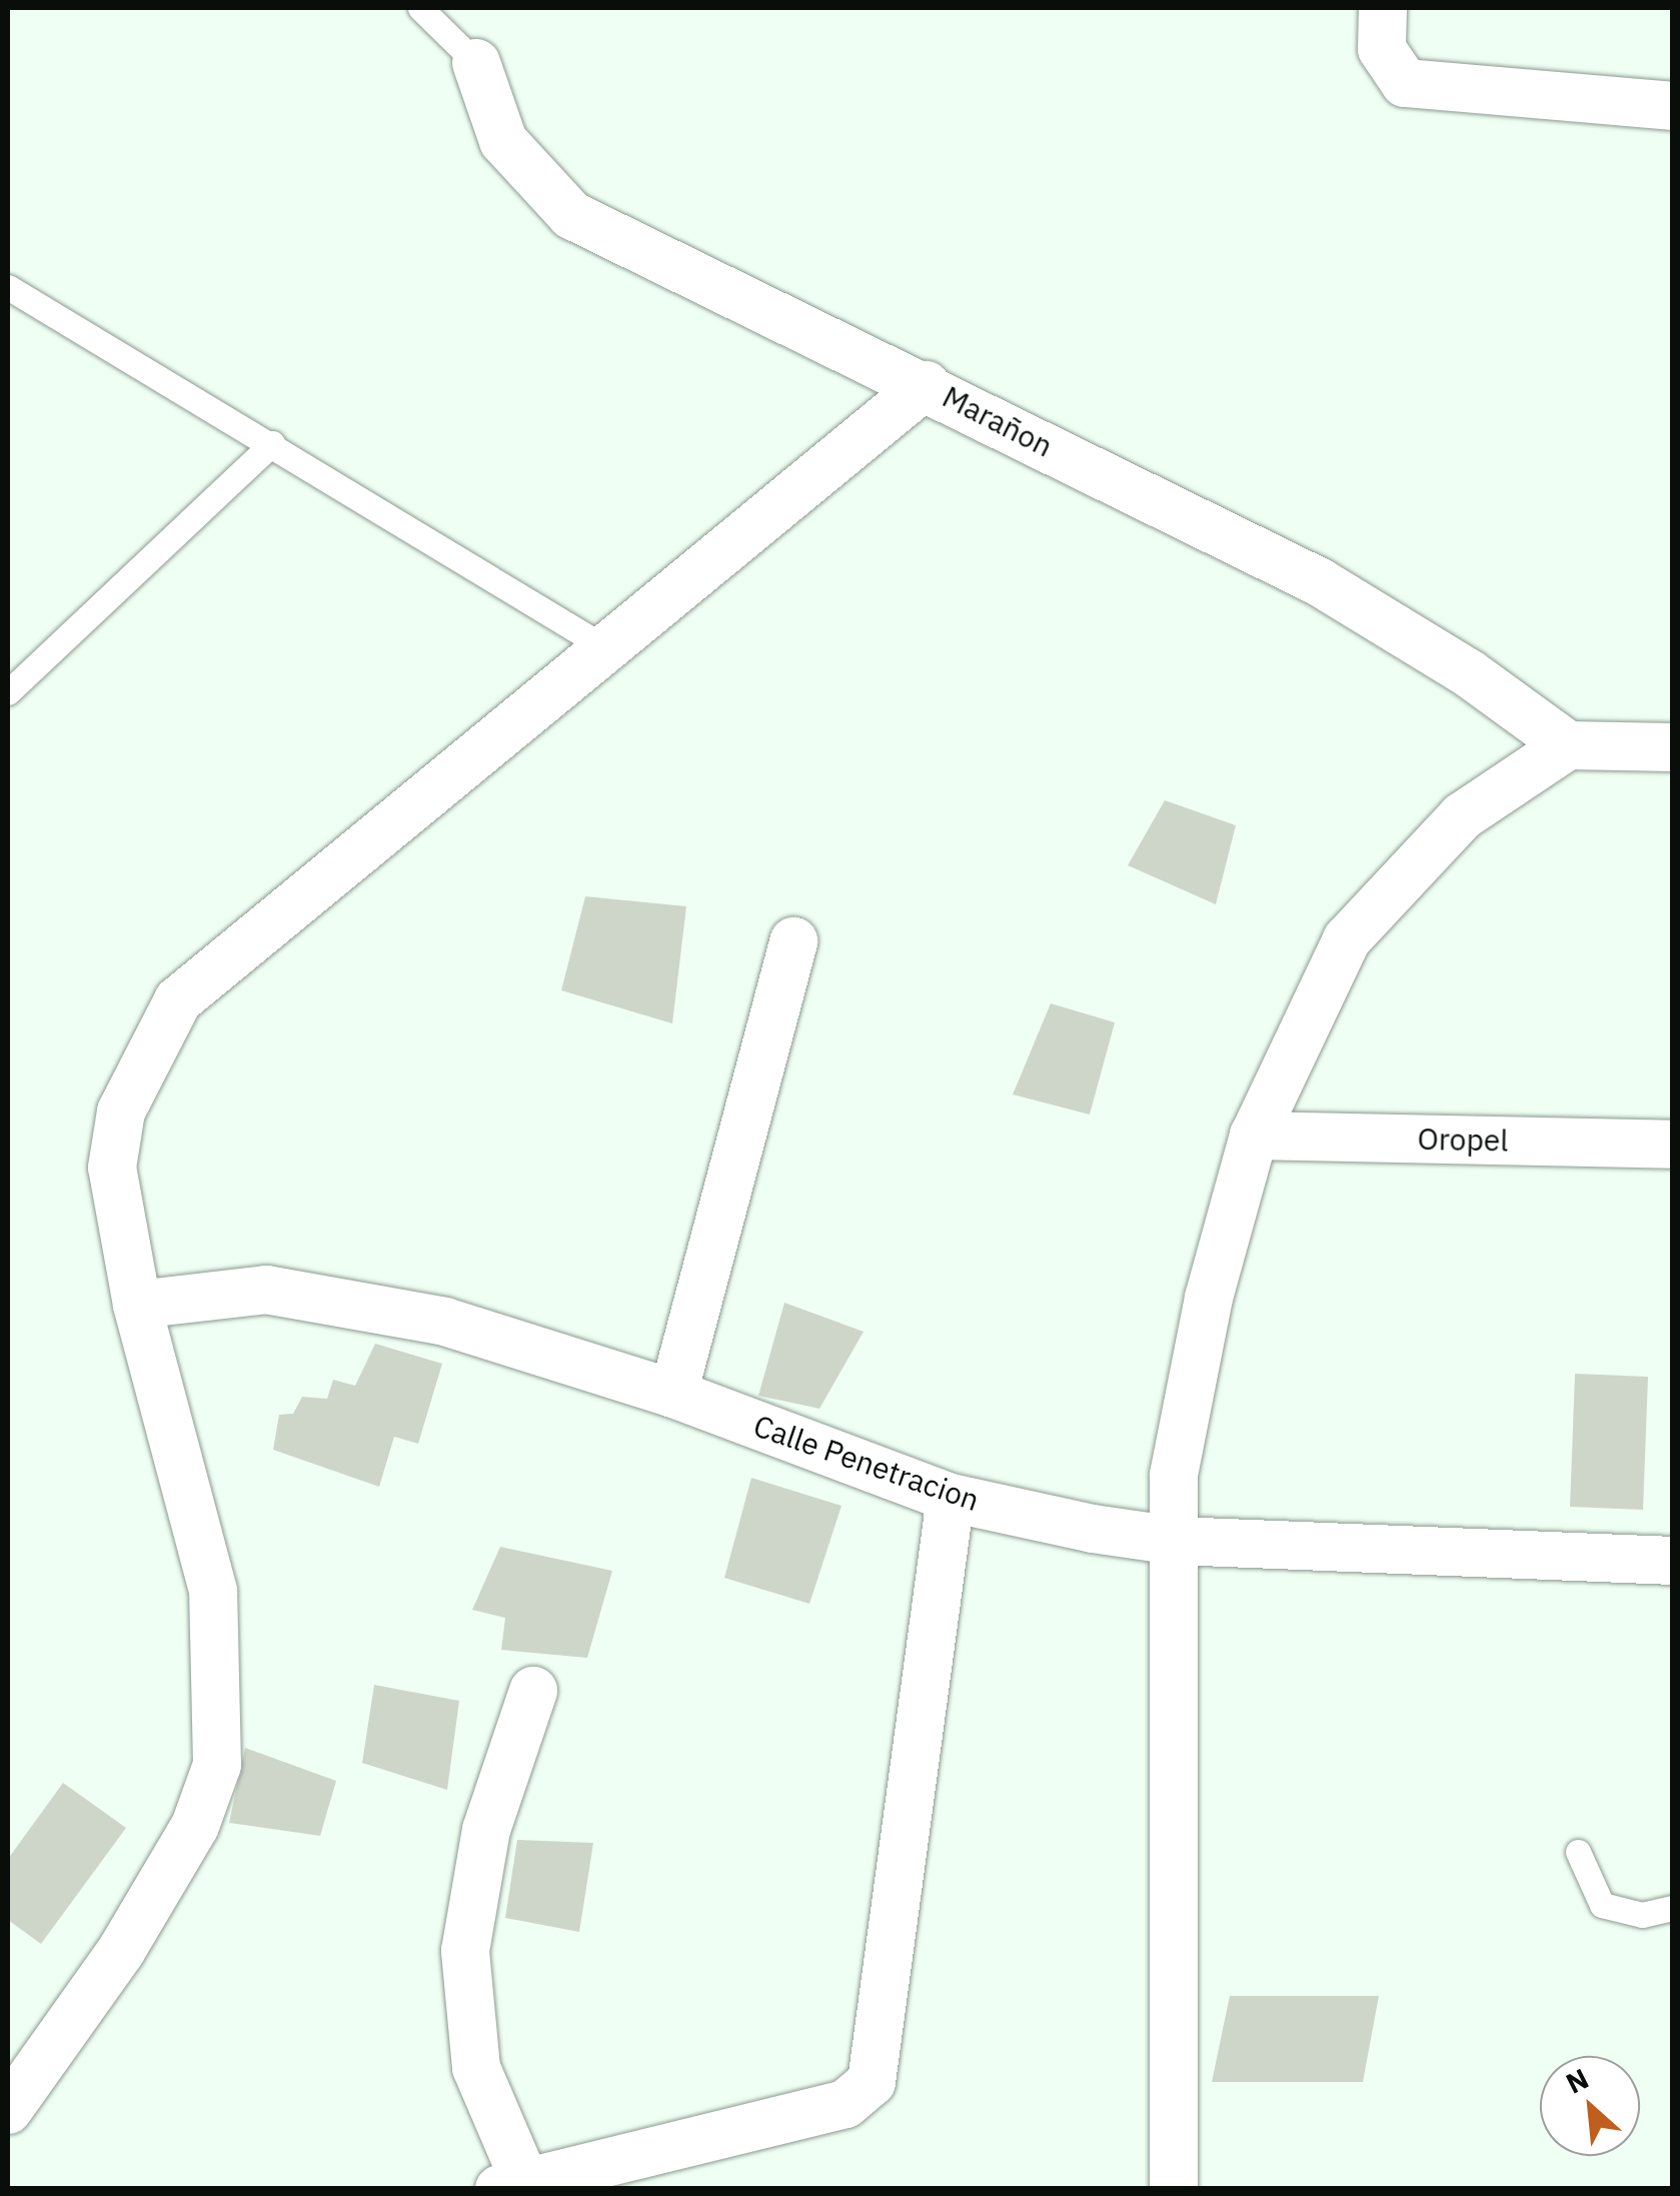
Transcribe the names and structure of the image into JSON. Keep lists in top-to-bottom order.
{
  "streets": {
    "street": ["Marañon", "Oropel", "Calle Penetracion"]
  },
  "north": "top left"
}
